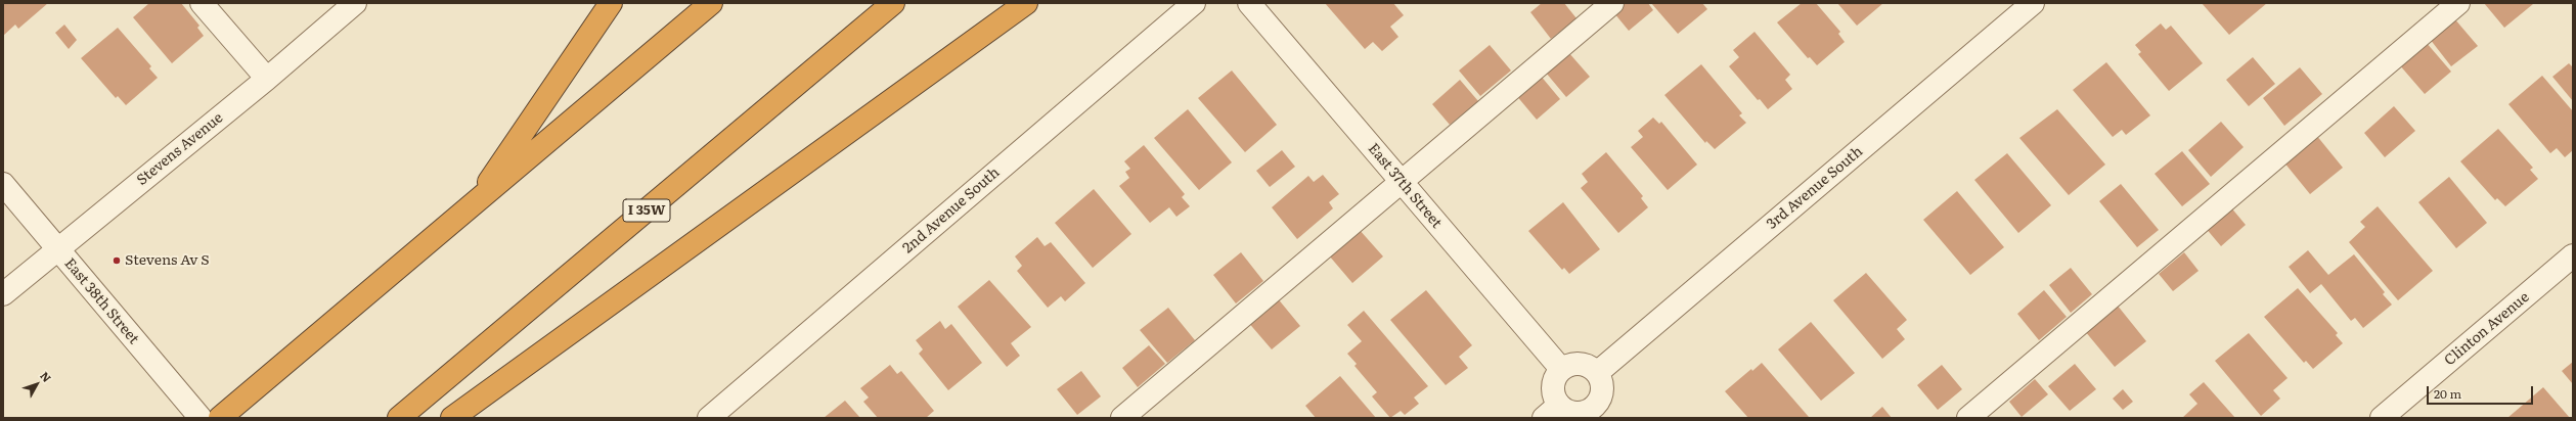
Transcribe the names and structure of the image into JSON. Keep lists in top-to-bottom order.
{
  "streets": {
    "highway": ["I 35W"],
    "street": [
      "Stevens Avenue",
      "East 37th Street",
      "3rd Avenue South",
      "2nd Avenue South",
      "East 38th Street",
      "Clinton Avenue"
    ]
  },
  "crossings": [
    ["Stevens Avenue", "East 38th Street"]
  ],
  "places": ["Stevens Av S"],
  "scale_bar": "20 m",
  "north": "top right"
}
